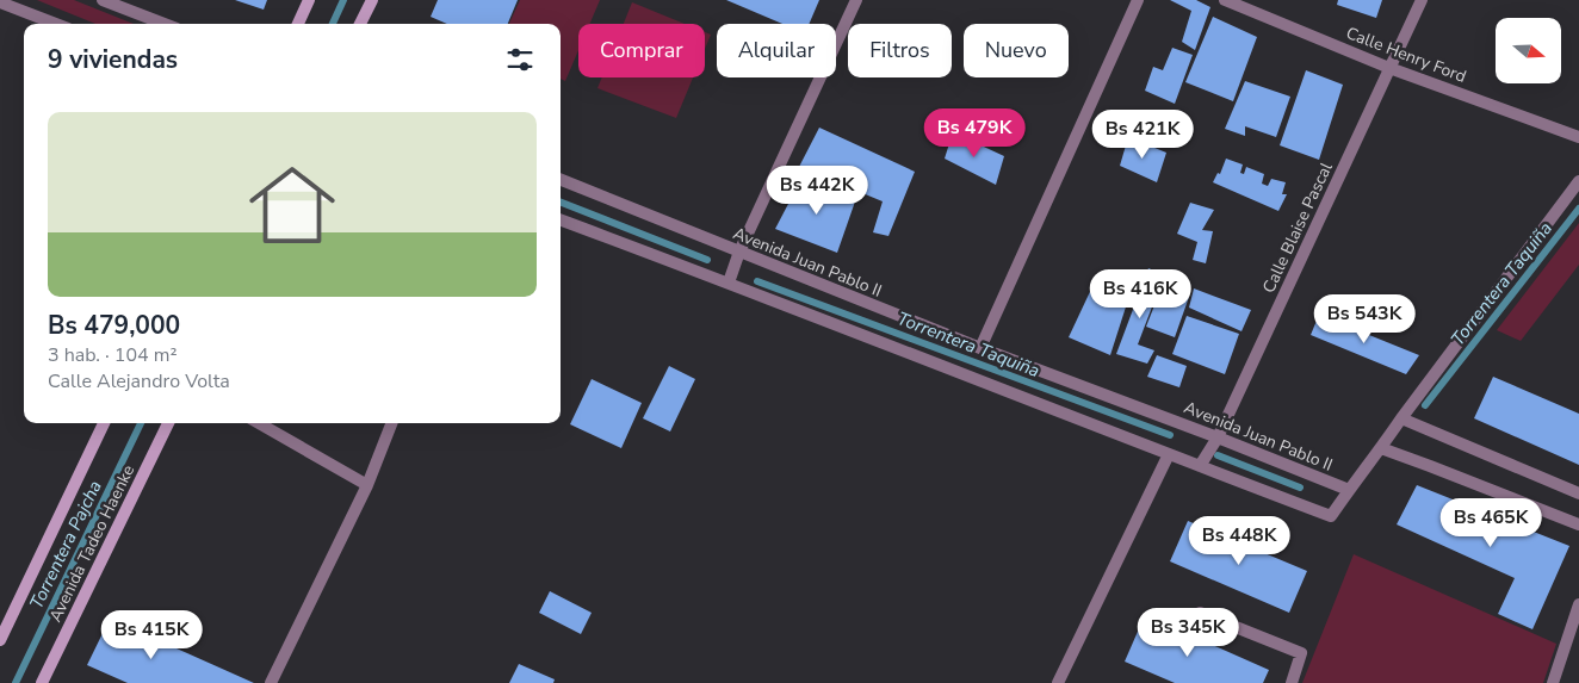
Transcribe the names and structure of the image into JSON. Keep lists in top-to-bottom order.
{
  "streets": {
    "main road": ["Avenida Tadeo Haenke"],
    "street": ["Calle Henry Ford", "Calle Blaise Pascal", "Avenida Juan Pablo II"]
  },
  "crossings": [
    ["Calle Henry Ford", "Calle Blaise Pascal"],
    ["Calle Blaise Pascal", "Avenida Juan Pablo II"]
  ],
  "water": ["Torrentera Taquiña", "Torrentera Pajcha"],
  "north": "right",
  "page": {
    "chip": [
      "Comprar",
      "Alquilar",
      "Filtros",
      "Nuevo"
    ],
    "heading": "9 viviendas",
    "list": [
      {
        "name": "Bs 479,000",
        "note": "3 hab. · 104 m² · Calle Alejandro Volta"
      }
    ],
    "price": [
      "Bs 479K",
      "Bs 421K",
      "Bs 442K",
      "Bs 416K",
      "Bs 543K",
      "Bs 465K",
      "Bs 448K",
      "Bs 345K",
      "Bs 415K"
    ]
  }
}
